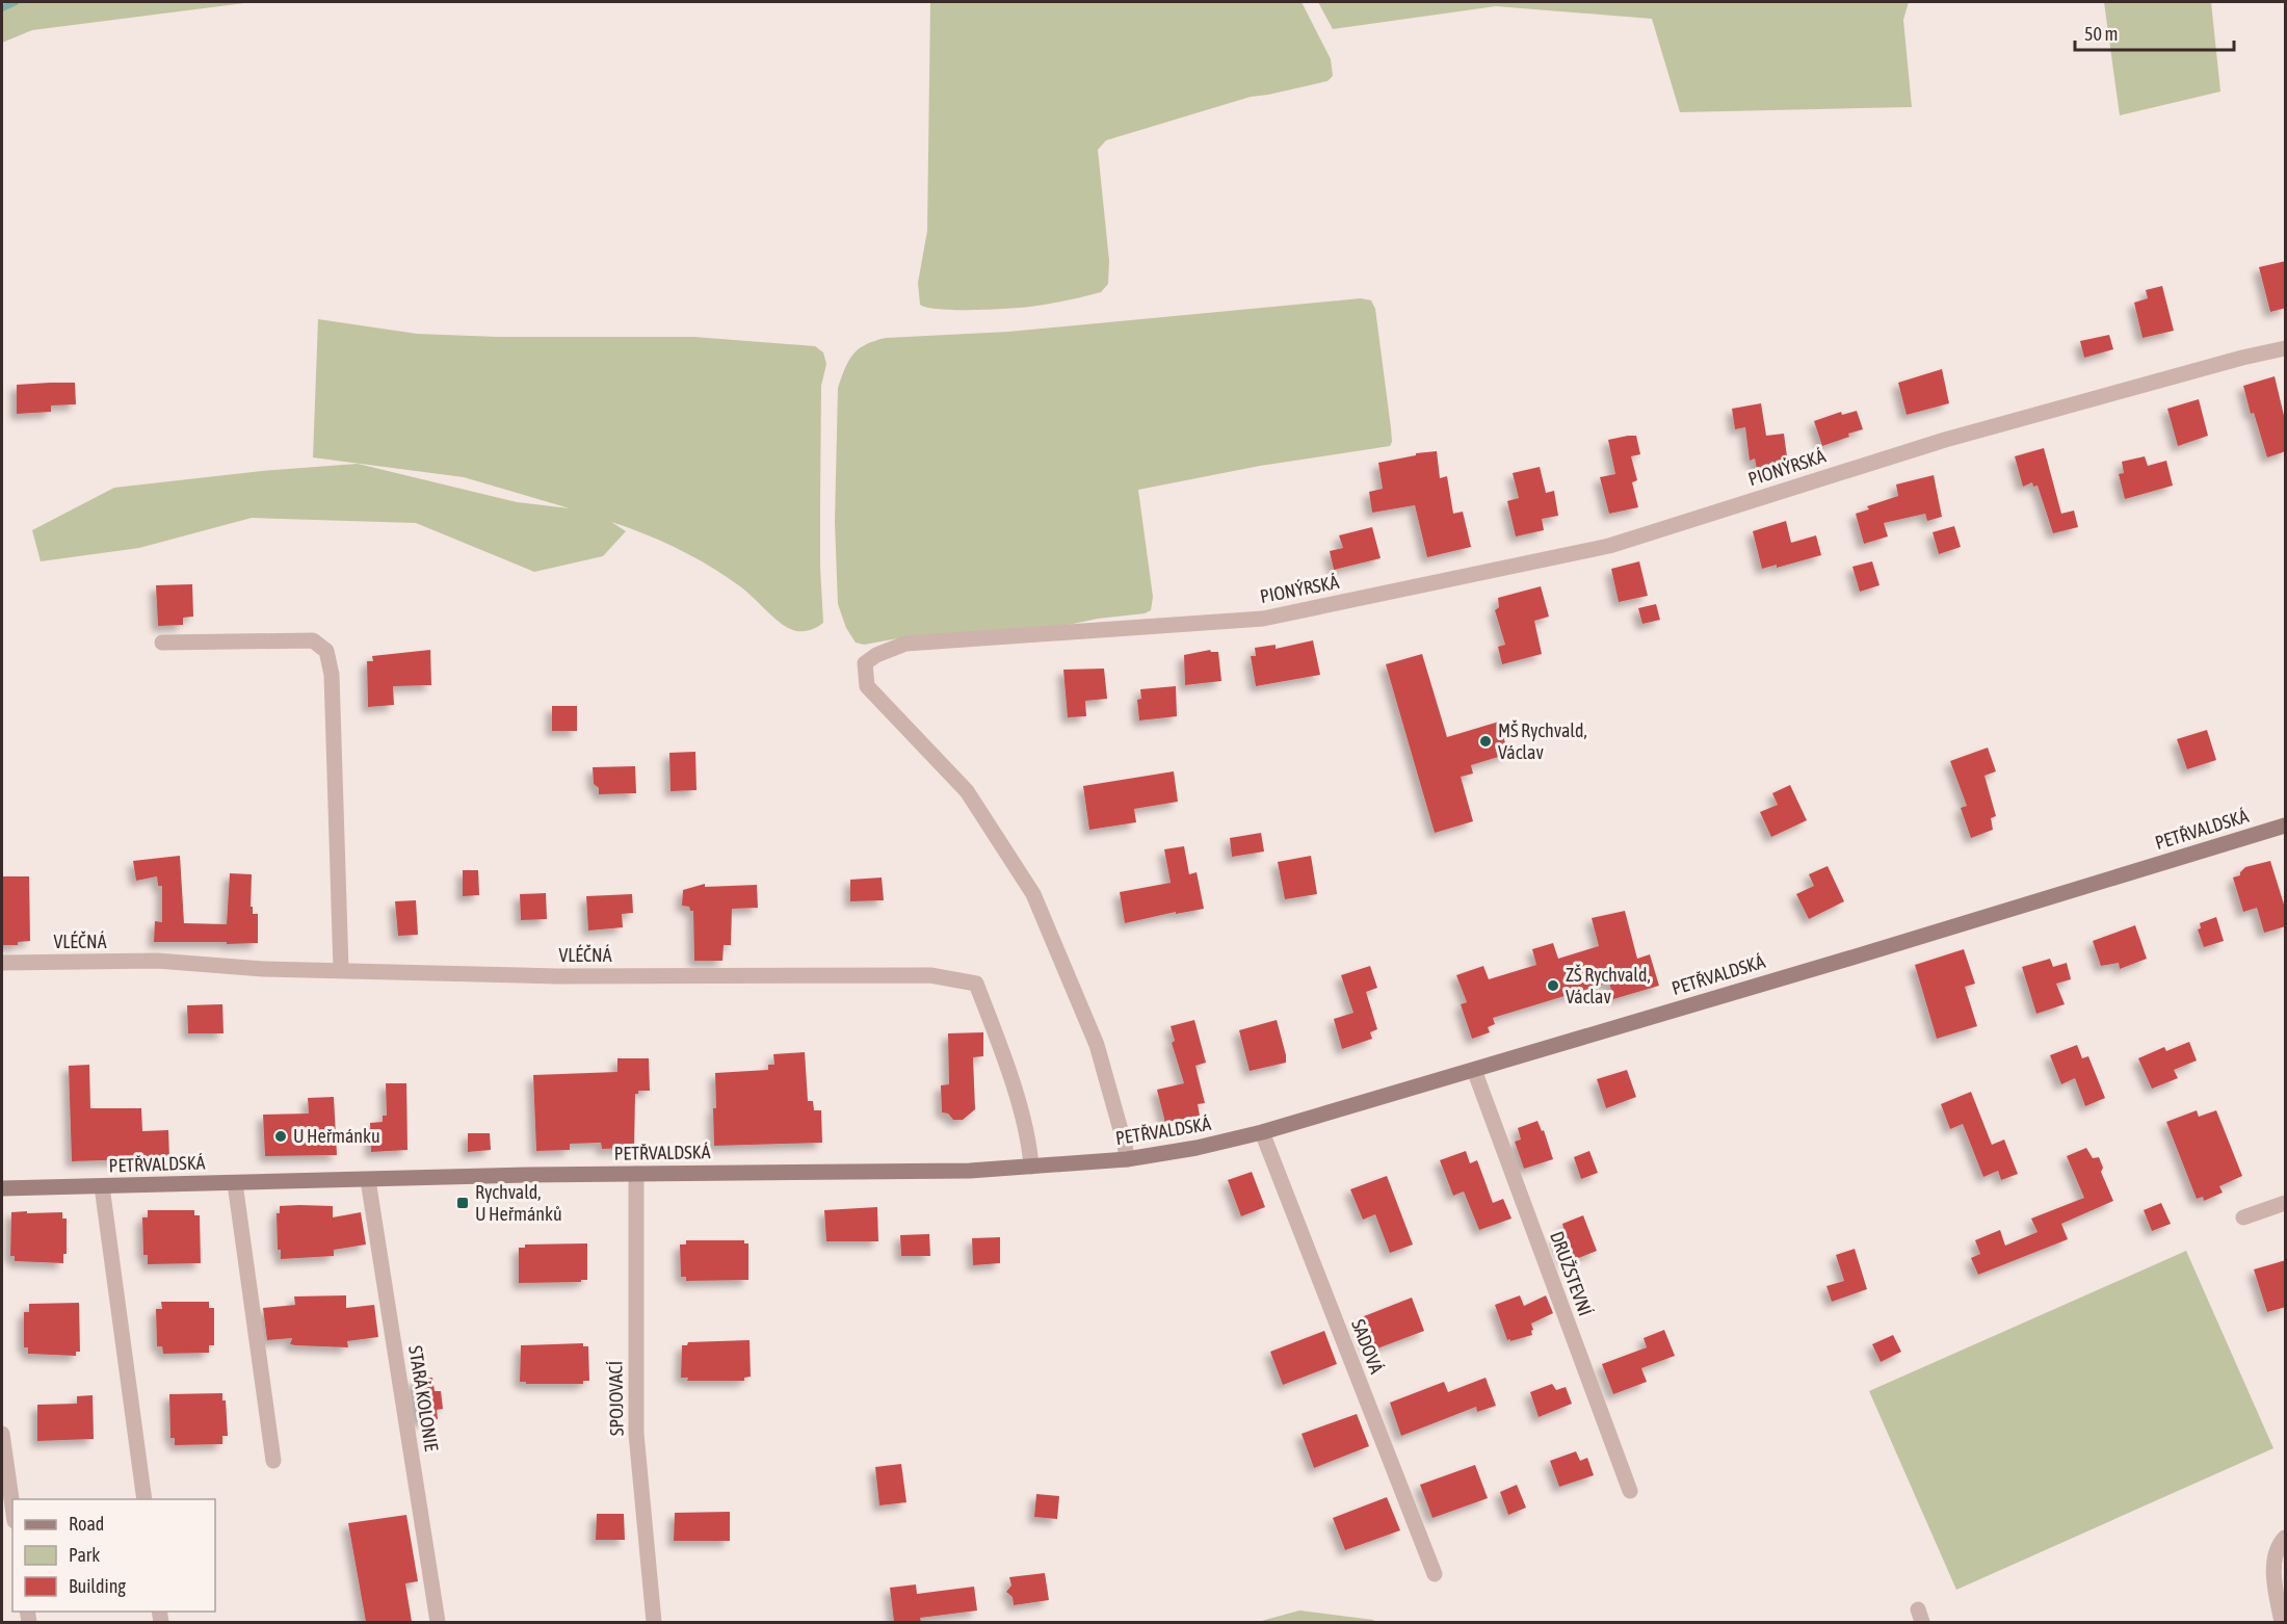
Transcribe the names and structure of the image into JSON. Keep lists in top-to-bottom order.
{
  "streets": {
    "street": [
      "PIONÝRSKÁ",
      "PETŘVALDSKÁ",
      "VLÉČNÁ",
      "DRUŽSTEVNÍ",
      "SADOVÁ",
      "STARÁ KOLONIE",
      "SPOJOVACÍ"
    ]
  },
  "crossings": [
    ["PIONÝRSKÁ", "PETŘVALDSKÁ"],
    ["PETŘVALDSKÁ", "VLÉČNÁ"],
    ["PETŘVALDSKÁ", "DRUŽSTEVNÍ"],
    ["PETŘVALDSKÁ", "SADOVÁ"],
    ["PETŘVALDSKÁ", "STARÁ KOLONIE"],
    ["PETŘVALDSKÁ", "SPOJOVACÍ"]
  ],
  "places": {
    "other": ["MŠ Rychvald, Václav", "ZŠ Rychvald, Václav", "U Heřmánku"],
    "transit": ["Rychvald, U Heřmánků"]
  },
  "legend": ["Road", "Park", "Building"],
  "scale_bar": "50 m"
}
